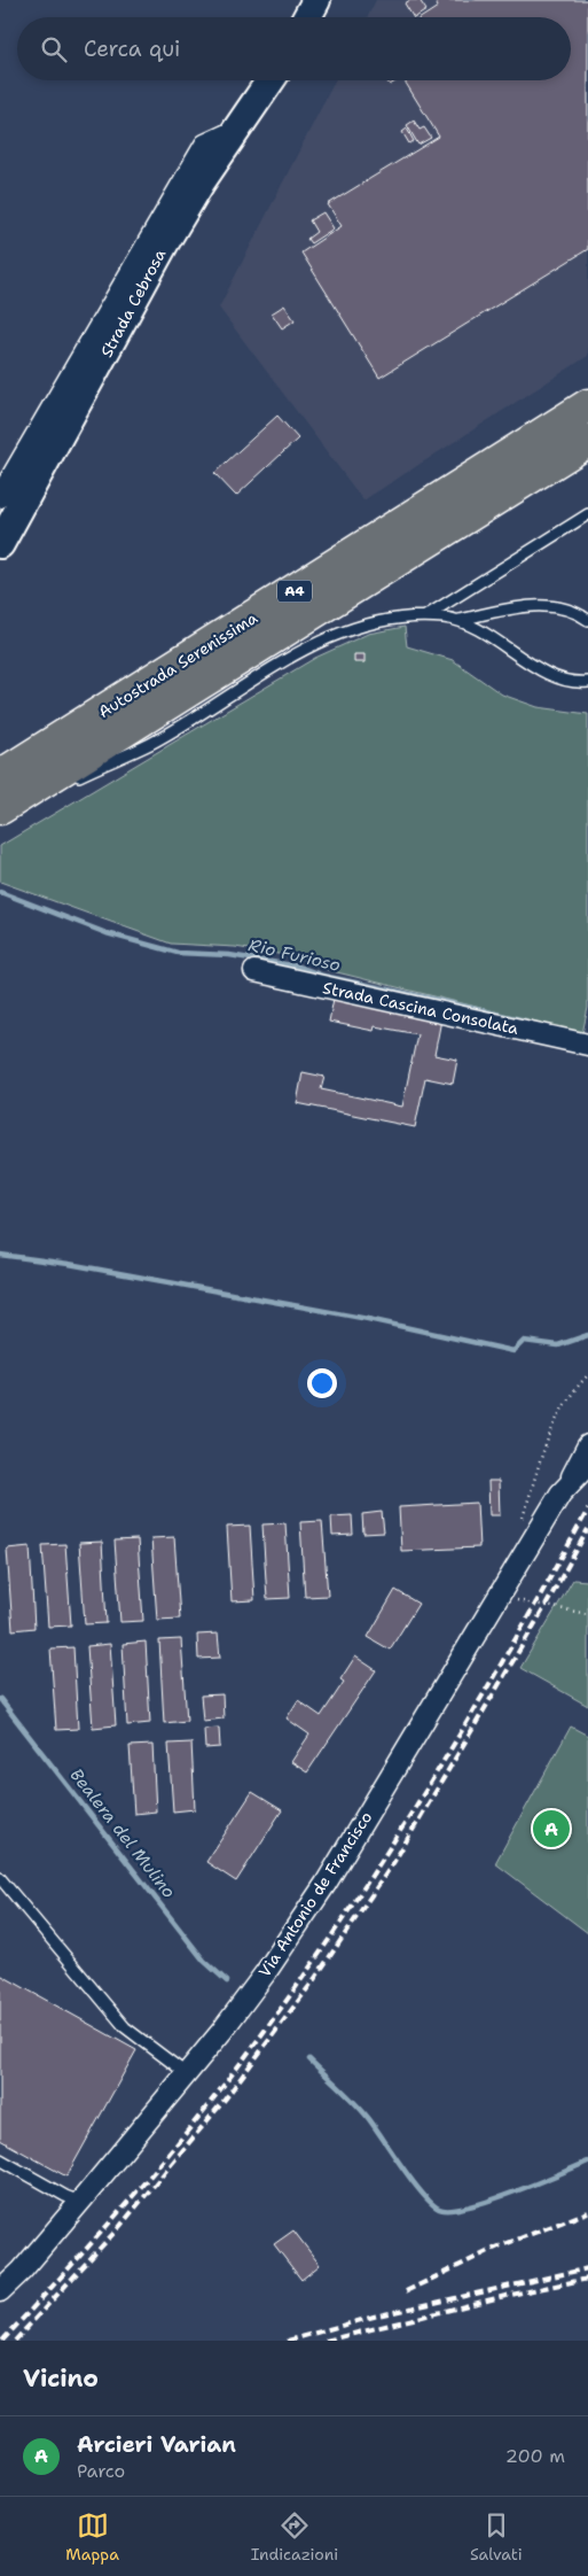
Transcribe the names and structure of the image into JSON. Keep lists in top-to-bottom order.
{
  "streets": {
    "highway": ["A4", "Autostrada Serenissima"],
    "main road": ["Strada Cebrosa"],
    "street": ["Strada Cascina Consolata", "Via Antonio de Francisco"]
  },
  "water": ["Rio Furioso", "Bealera del Mulino"],
  "page": {
    "search": "Cerca qui",
    "pins": "A",
    "heading": "Vicino",
    "list": [
      {
        "mark": "A",
        "name": "Arcieri Varian",
        "note": "Parco",
        "value": "200 m"
      }
    ],
    "nav": ["Mappa", "Indicazioni", "Salvati"]
  }
}
